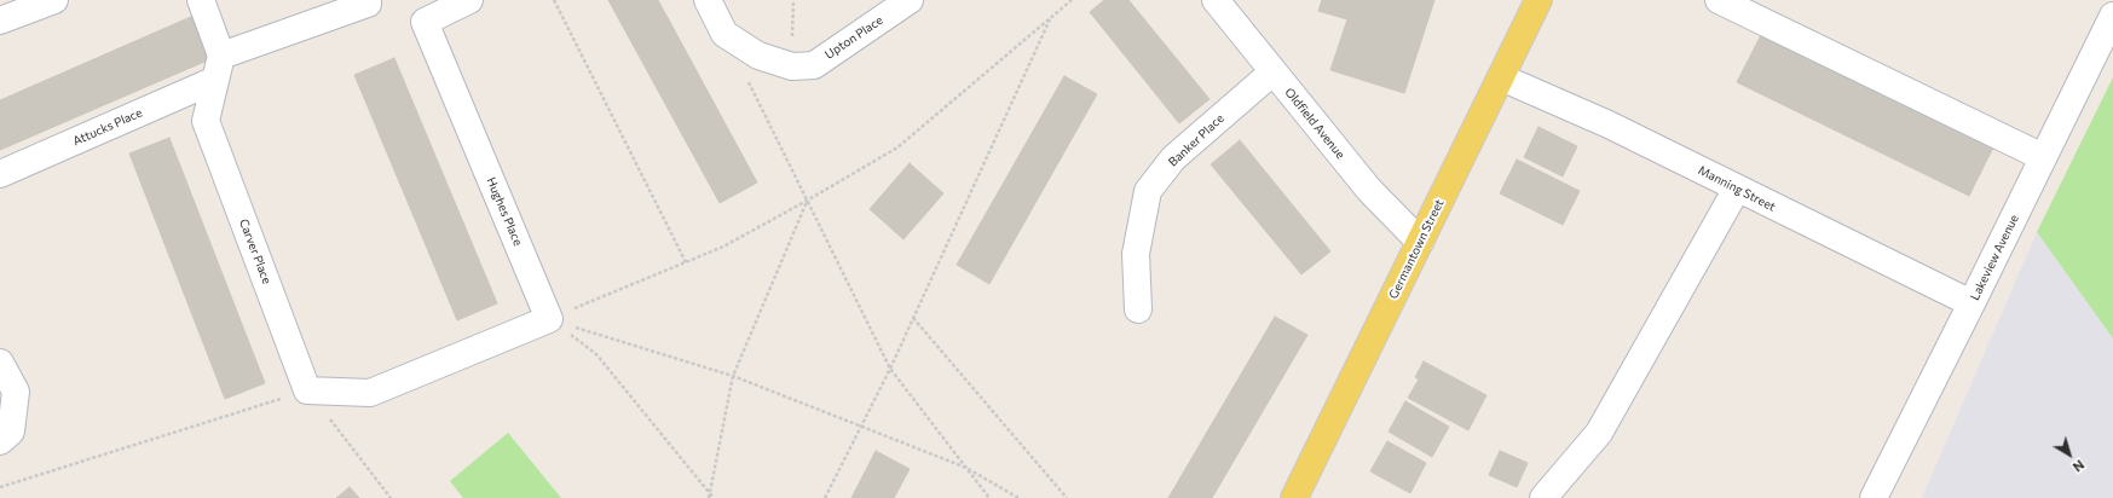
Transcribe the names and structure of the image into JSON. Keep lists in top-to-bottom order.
{
  "streets": {
    "main road": ["Germantown Street"],
    "street": [
      "Upton Place",
      "Oldfield Avenue",
      "Attucks Place",
      "Banker Place",
      "Manning Street",
      "Hughes Place",
      "Carver Place",
      "Lakeview Avenue"
    ]
  },
  "crossings": [
    ["Oldfield Avenue", "Banker Place"],
    ["Oldfield Avenue", "Germantown Street"],
    ["Attucks Place", "Carver Place"],
    ["Manning Street", "Germantown Street"],
    ["Manning Street", "Lakeview Avenue"]
  ],
  "north": "bottom right"
}
